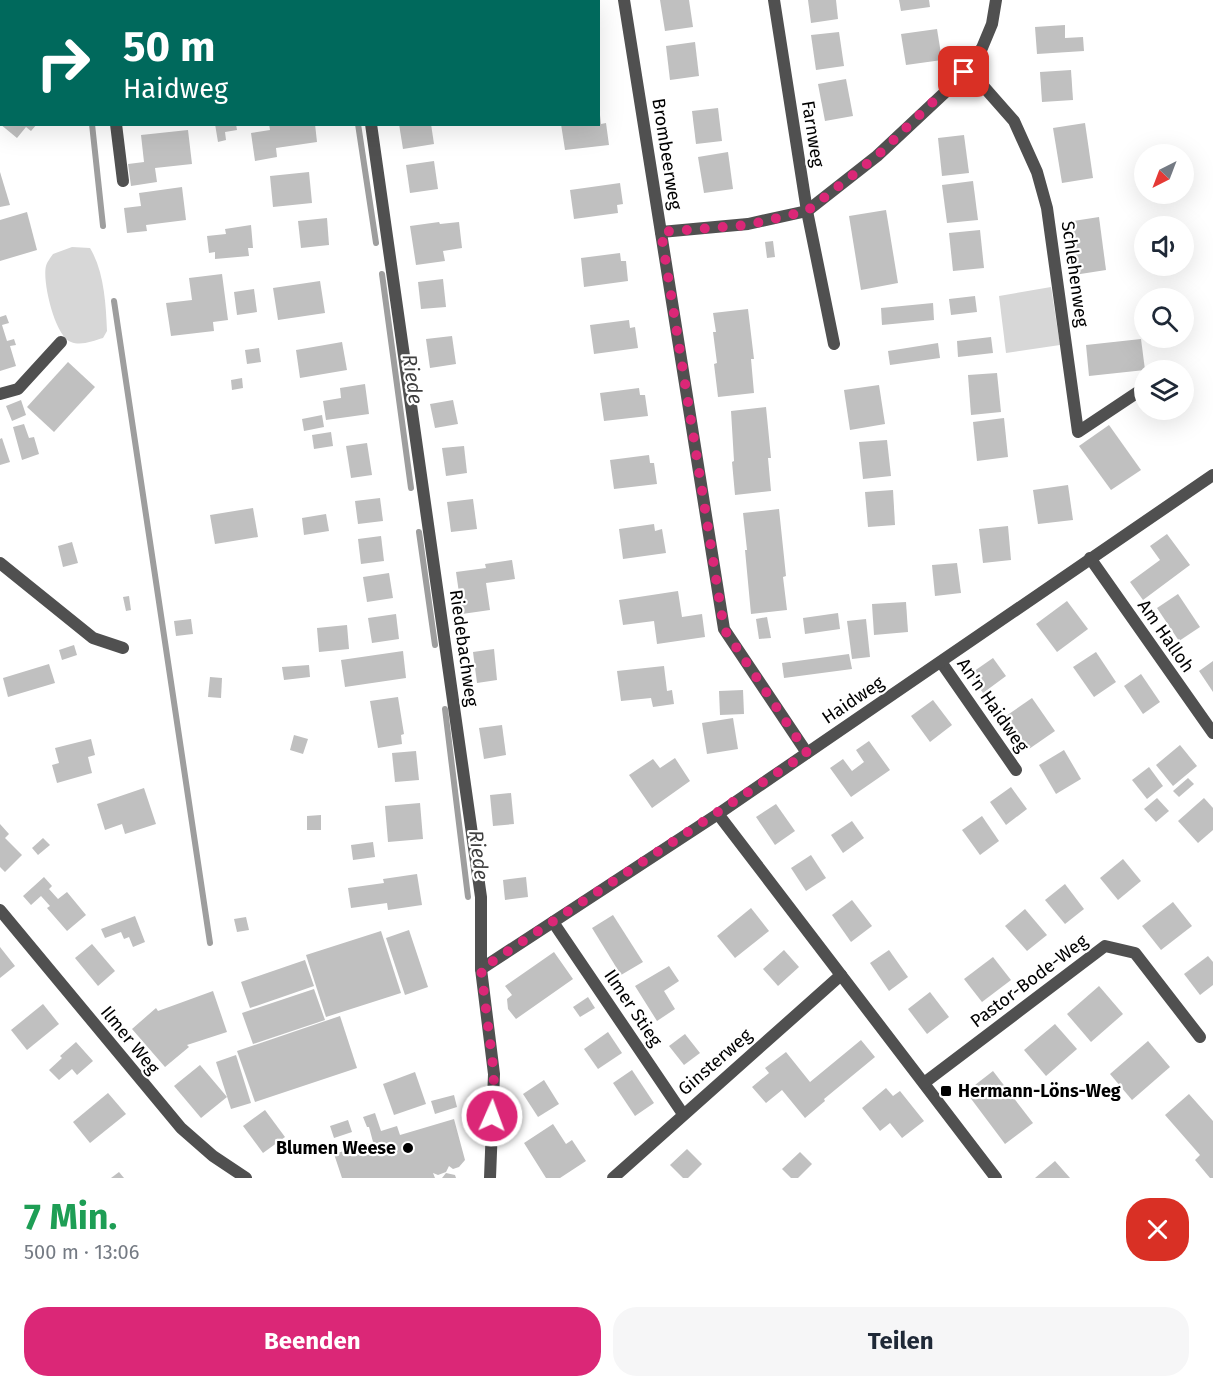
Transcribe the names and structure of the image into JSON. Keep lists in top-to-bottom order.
{
  "streets": {
    "street": [
      "Farnweg",
      "Brombeerweg",
      "Schlehenweg",
      "Am Halloh",
      "Riedebachweg",
      "Haidweg",
      "An'n Haidweg",
      "Pastor-Bode-Weg",
      "Ilmer Stieg",
      "Ilmer Weg",
      "Ginsterweg"
    ]
  },
  "crossings": [
    ["Brombeerweg", "Haidweg"],
    ["Am Halloh", "Haidweg"],
    ["Riedebachweg", "Haidweg"],
    ["Haidweg", "An'n Haidweg"],
    ["Haidweg", "Ilmer Stieg"],
    ["Ilmer Stieg", "Ginsterweg"]
  ],
  "water": ["Riede"],
  "places": {
    "transit": ["Hermann-Löns-Weg"],
    "other": ["Blumen Weese"]
  },
  "north": "bottom left",
  "page": {
    "turn": ["50 m", "Haidweg"],
    "heading": ["7 Min.", "500 m · 13:06"],
    "buttons": ["Beenden", "Teilen"]
  }
}
